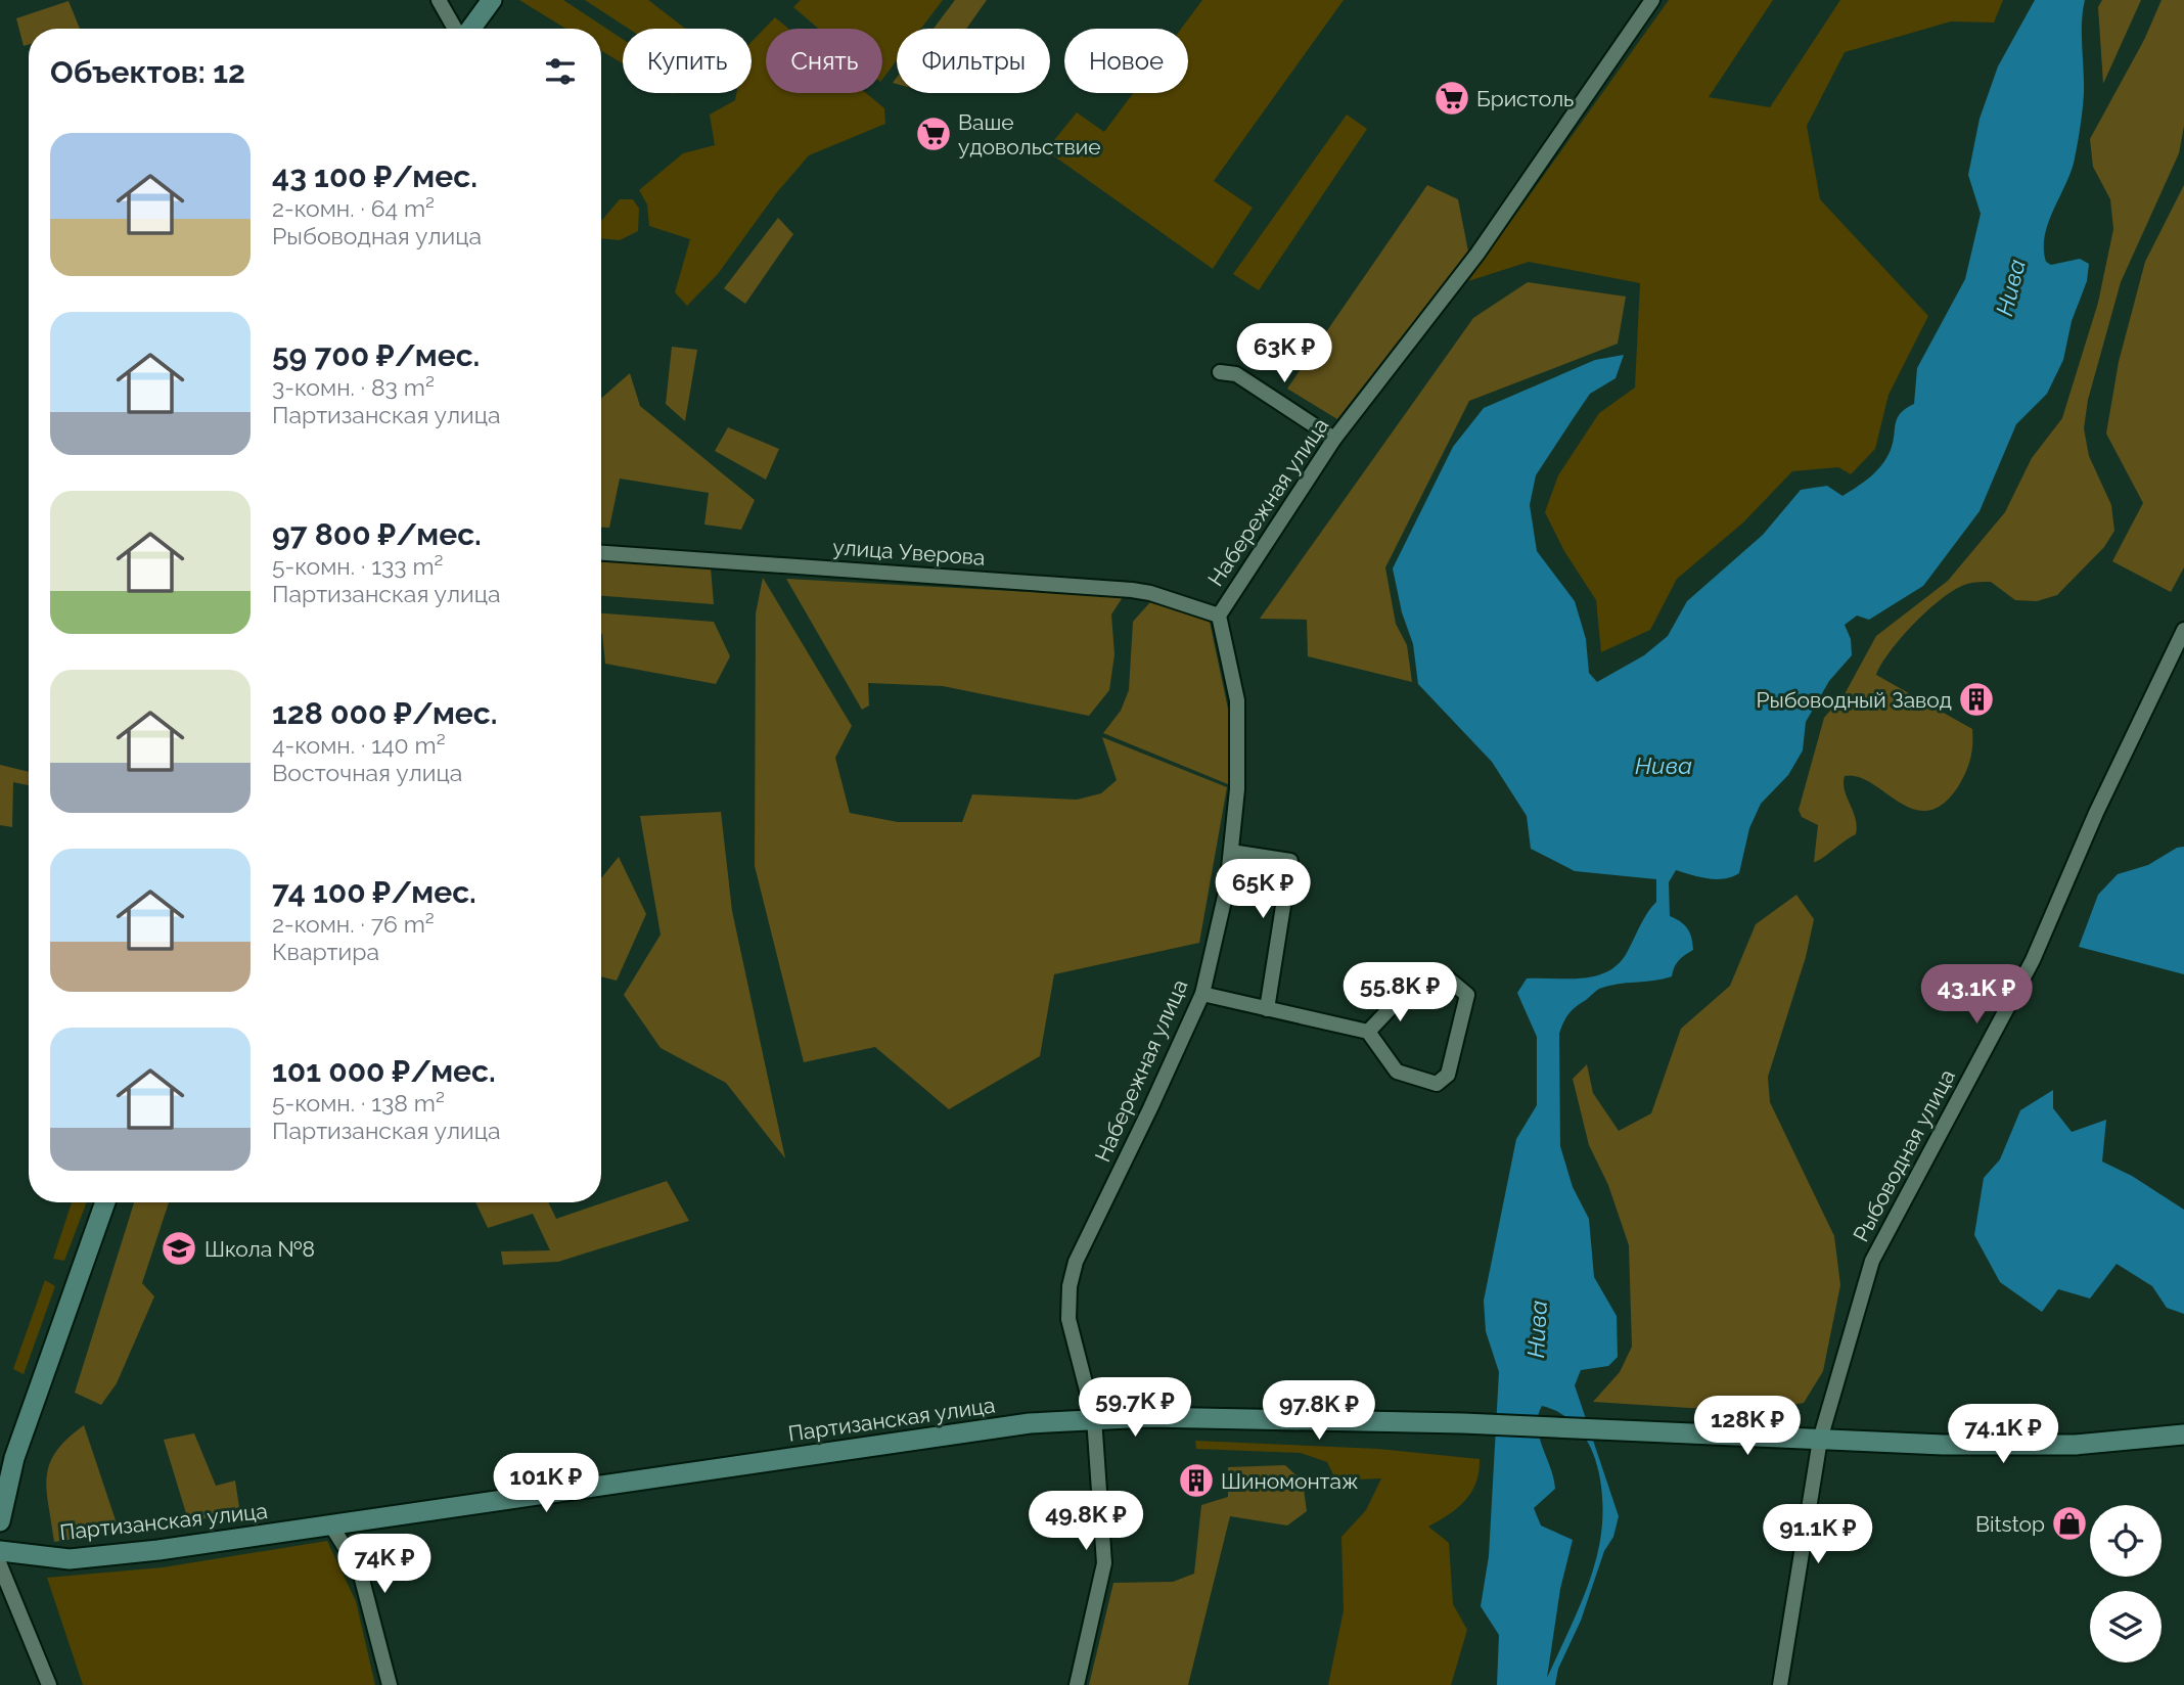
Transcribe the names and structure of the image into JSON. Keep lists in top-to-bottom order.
{
  "streets": {
    "main road": ["Партизанская улица"],
    "street": ["Набережная улица", "улица Уверова", "Рыбоводная улица"]
  },
  "crossings": [
    ["Набережная улица", "улица Уверова"],
    ["Набережная улица", "Партизанская улица"],
    ["Рыбоводная улица", "Партизанская улица"]
  ],
  "water": ["Нива"],
  "places": {
    "supermarket": ["Бристоль", "Ваше удовольствие"],
    "building": ["Рыбоводный Завод", "Шиномонтаж"],
    "school or university": ["Школа №8"],
    "shop": ["Bitstop"]
  },
  "page": {
    "chip": [
      "Купить",
      "Снять",
      "Фильтры",
      "Новое"
    ],
    "heading": "Объектов: 12",
    "list": [
      {
        "name": "43 100 ₽/мес.",
        "note": "2-комн. · 64 m² · Рыбоводная улица"
      },
      {
        "name": "59 700 ₽/мес.",
        "note": "3-комн. · 83 m² · Партизанская улица"
      },
      {
        "name": "97 800 ₽/мес.",
        "note": "5-комн. · 133 m² · Партизанская улица"
      },
      {
        "name": "128 000 ₽/мес.",
        "note": "4-комн. · 140 m² · Восточная улица"
      },
      {
        "name": "74 100 ₽/мес.",
        "note": "2-комн. · 76 m² · Квартира"
      },
      {
        "name": "101 000 ₽/мес.",
        "note": "5-комн. · 138 m² · Партизанская улица"
      }
    ],
    "price": [
      "63K ₽",
      "65K ₽",
      "55.8K ₽",
      "43.1K ₽",
      "59.7K ₽",
      "97.8K ₽",
      "128K ₽",
      "74.1K ₽",
      "101K ₽",
      "49.8K ₽",
      "91.1K ₽",
      "74K ₽"
    ]
  }
}
